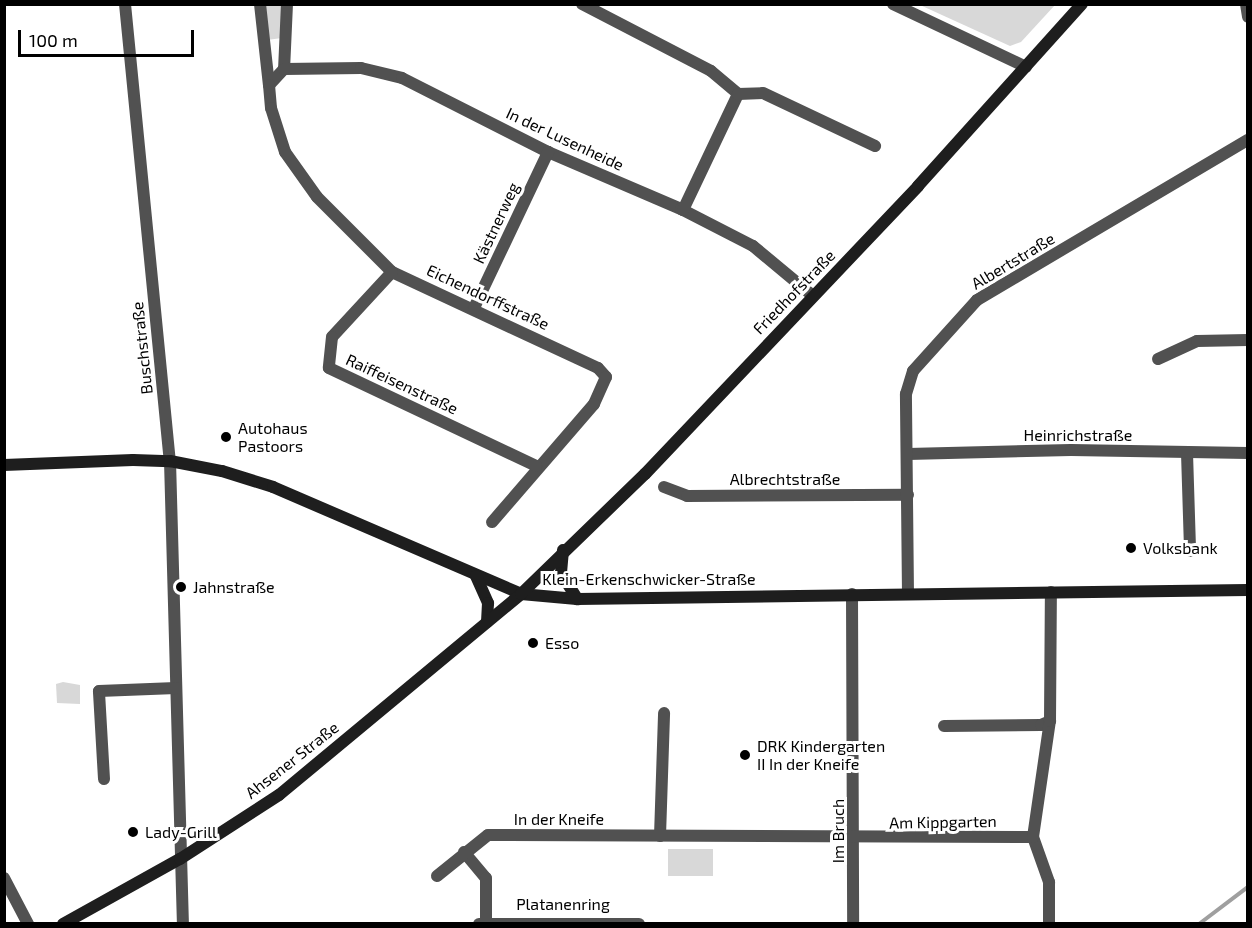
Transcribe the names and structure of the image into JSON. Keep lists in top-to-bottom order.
{
  "streets": {
    "main road": ["Friedhofstraße", "Klein-Erkenschwicker-Straße", "Ahsener Straße"],
    "street": [
      "In der Lusenheide",
      "Kästnerweg",
      "Albertstraße",
      "Eichendorffstraße",
      "Buschstraße",
      "Raiffeisenstraße",
      "Heinrichstraße",
      "Albrechtstraße",
      "In der Kneife",
      "Am Kippgarten",
      "Im Bruch",
      "Platanenring"
    ]
  },
  "crossings": [
    ["In der Lusenheide", "Kästnerweg"],
    ["In der Lusenheide", "Friedhofstraße"],
    ["Kästnerweg", "Eichendorffstraße"],
    ["Albertstraße", "Heinrichstraße"],
    ["Albertstraße", "Albrechtstraße"],
    ["Albertstraße", "Klein-Erkenschwicker-Straße"],
    ["Friedhofstraße", "Klein-Erkenschwicker-Straße"],
    ["Friedhofstraße", "Ahsener Straße"],
    ["Eichendorffstraße", "Raiffeisenstraße"],
    ["Buschstraße", "Klein-Erkenschwicker-Straße"],
    ["Buschstraße", "Ahsener Straße"],
    ["Klein-Erkenschwicker-Straße", "Ahsener Straße"],
    ["Klein-Erkenschwicker-Straße", "Im Bruch"],
    ["In der Kneife", "Am Kippgarten"],
    ["In der Kneife", "Im Bruch"],
    ["In der Kneife", "Platanenring"],
    ["Am Kippgarten", "Im Bruch"]
  ],
  "places": [
    "Autohaus Pastoors",
    "Volksbank",
    "Jahnstraße",
    "Esso",
    "DRK Kindergarten II In der Kneife",
    "Lady-Grill"
  ],
  "scale_bar": "100 m"
}
